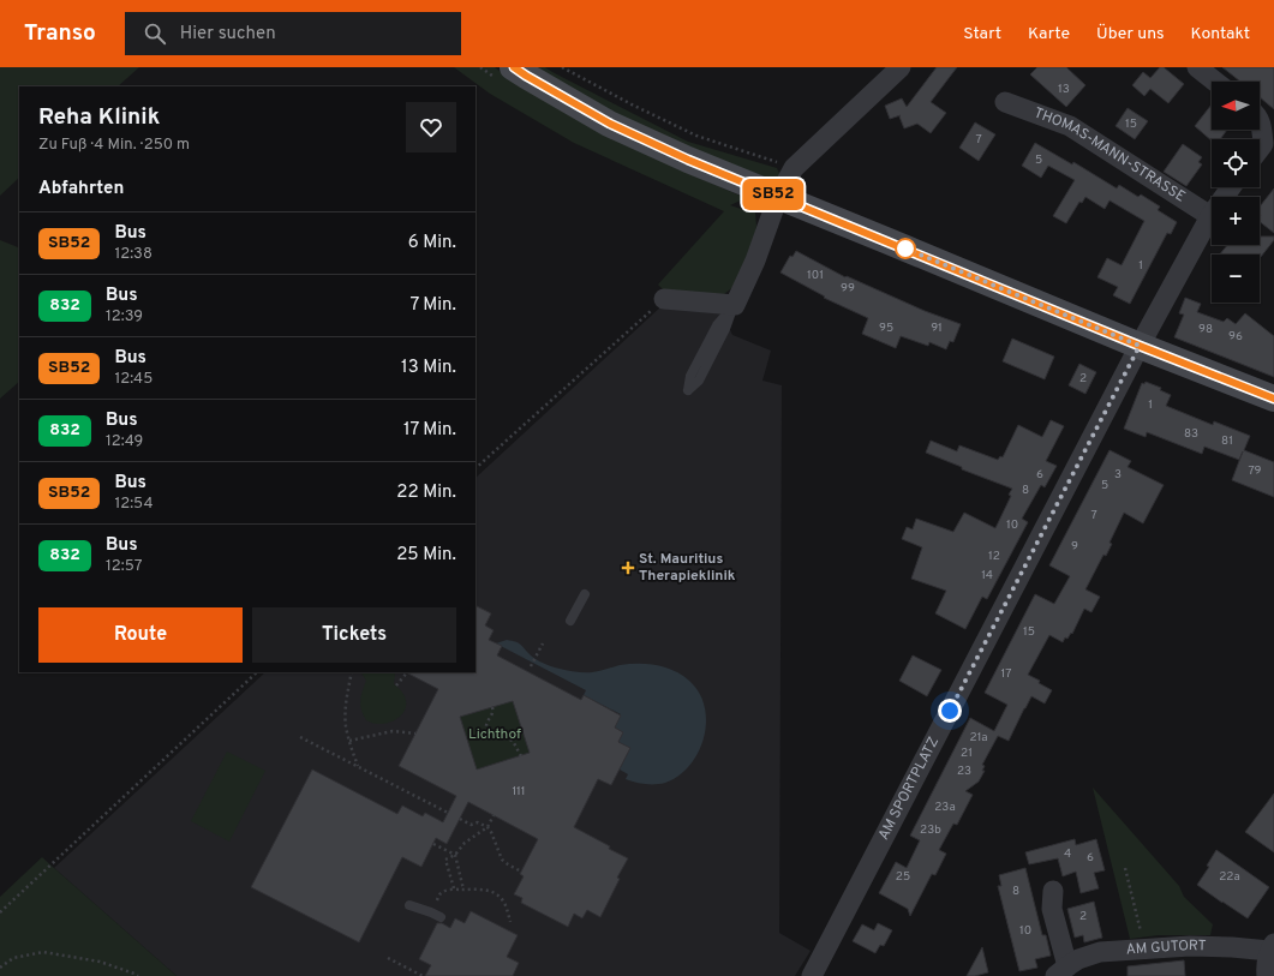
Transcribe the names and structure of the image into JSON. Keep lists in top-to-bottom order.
{
  "streets": {
    "street": ["THOMAS-MANN-STRASSE", "AM SPORTPLATZ", "AM GUTORT"]
  },
  "parks": ["Lichthof"],
  "places": {
    "health": ["St. Mauritius Therapieklinik"]
  },
  "lines": ["bus line SB52"],
  "house_numbers": [
    "13",
    "15",
    "7",
    "5",
    "1",
    "101",
    "99",
    "95",
    "91",
    "98",
    "96",
    "2",
    "1",
    "83",
    "81",
    "79",
    "6",
    "3",
    "5",
    "8",
    "7",
    "10",
    "9",
    "12",
    "14",
    "15",
    "17",
    "21a",
    "21",
    "23",
    "111",
    "23a",
    "23b",
    "4",
    "6",
    "25",
    "22a",
    "8",
    "2",
    "10"
  ],
  "north": "left",
  "page": {
    "header": "Transo",
    "search": "Hier suchen",
    "nav": [
      "Start",
      "Karte",
      "Über uns",
      "Kontakt"
    ],
    "on_map": "SB52",
    "map_buttons": ["+", "−"],
    "heading": [
      ["Reha Klinik", "Zu Fuß · 4 Min. · 250 m"],
      "Abfahrten"
    ],
    "list": [
      {
        "mark": "SB52",
        "name": "Bus",
        "note": "12:38",
        "value": "6 Min."
      },
      {
        "mark": "832",
        "name": "Bus",
        "note": "12:39",
        "value": "7 Min."
      },
      {
        "mark": "SB52",
        "name": "Bus",
        "note": "12:45",
        "value": "13 Min."
      },
      {
        "mark": "832",
        "name": "Bus",
        "note": "12:49",
        "value": "17 Min."
      },
      {
        "mark": "SB52",
        "name": "Bus",
        "note": "12:54",
        "value": "22 Min."
      },
      {
        "mark": "832",
        "name": "Bus",
        "note": "12:57",
        "value": "25 Min."
      }
    ],
    "buttons": ["Route", "Tickets"]
  }
}
